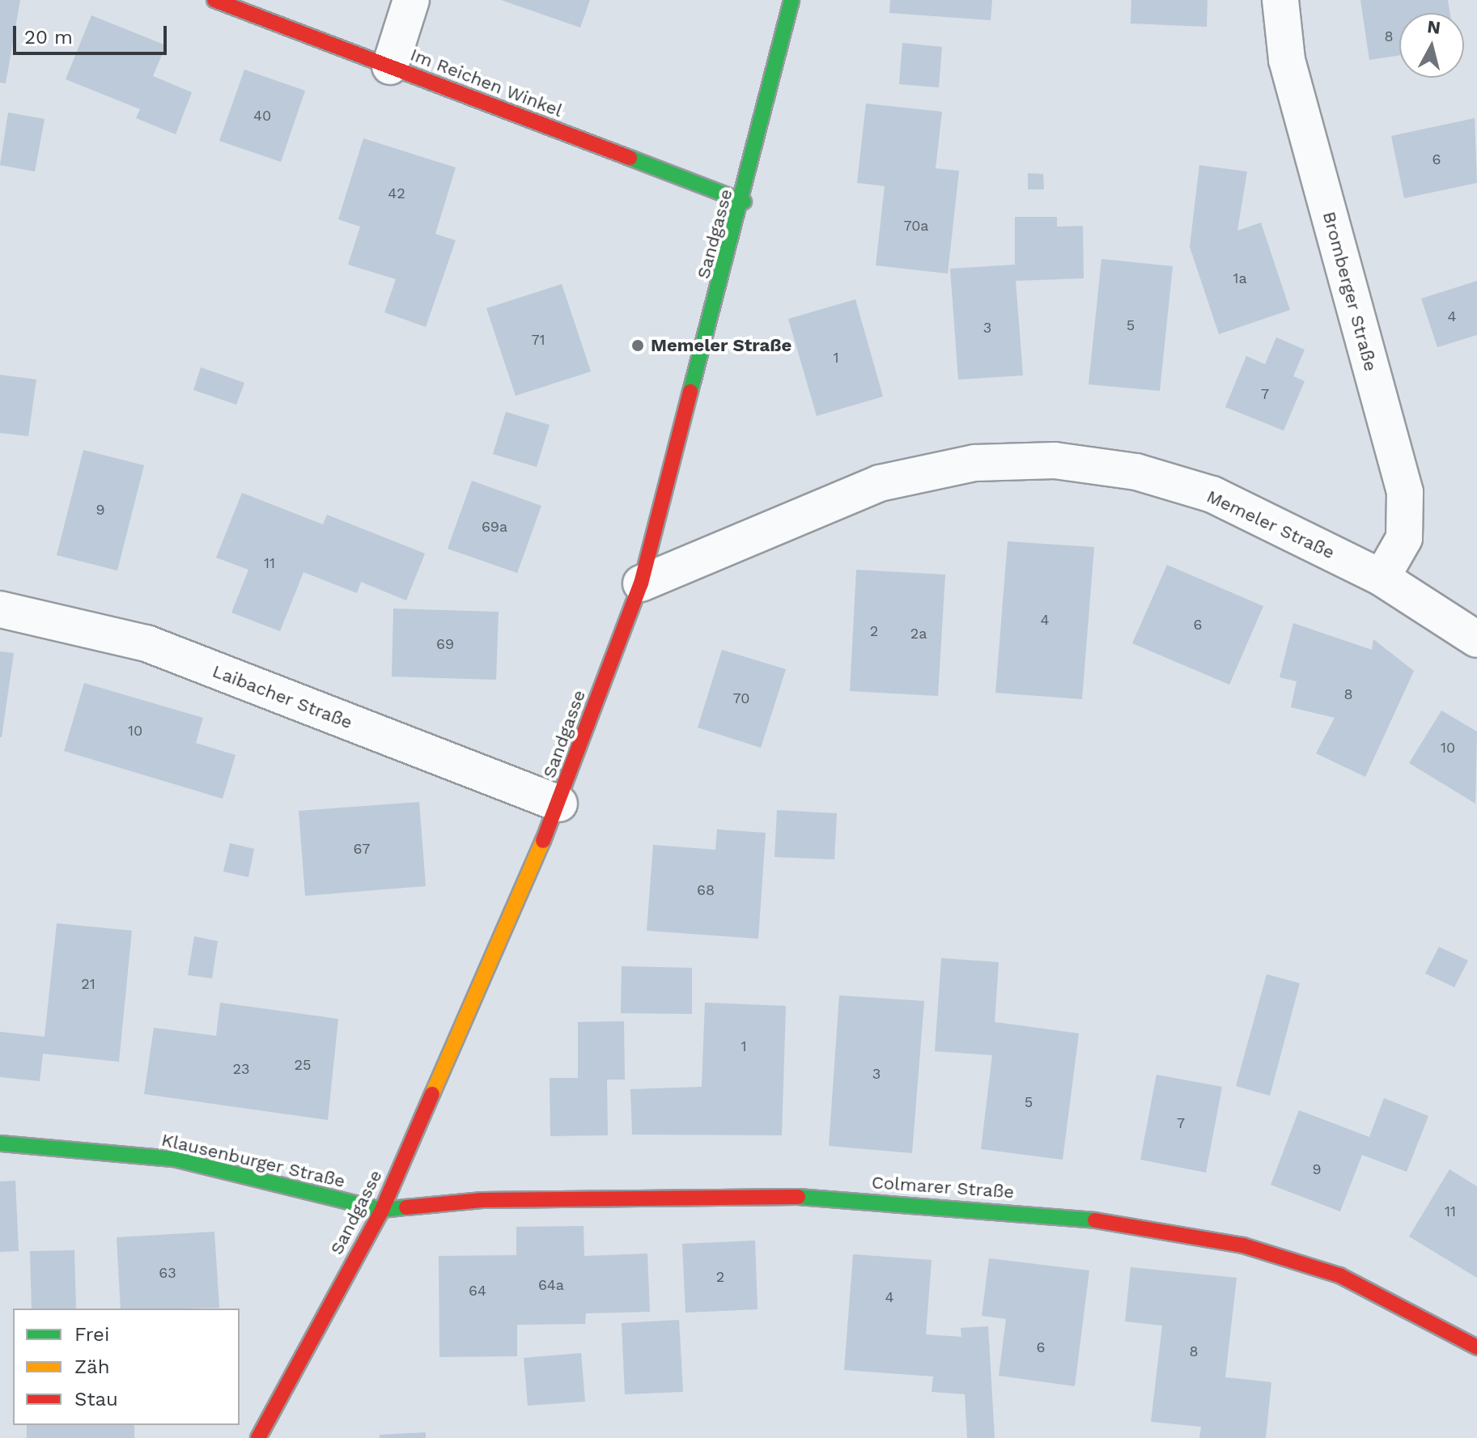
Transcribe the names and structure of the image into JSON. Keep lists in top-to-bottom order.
{
  "streets": {
    "street": [
      "Im Reichen Winkel",
      "Sandgasse",
      "Bromberger Straße",
      "Memeler Straße",
      "Laibacher Straße",
      "Klausenburger Straße",
      "Colmarer Straße"
    ]
  },
  "crossings": [
    ["Im Reichen Winkel", "Sandgasse"],
    ["Sandgasse", "Memeler Straße"],
    ["Sandgasse", "Laibacher Straße"],
    ["Sandgasse", "Klausenburger Straße"],
    ["Sandgasse", "Colmarer Straße"],
    ["Bromberger Straße", "Memeler Straße"],
    ["Klausenburger Straße", "Colmarer Straße"]
  ],
  "places": ["Memeler Straße"],
  "house_numbers": [
    "8",
    "40",
    "6",
    "42",
    "70a",
    "1a",
    "4",
    "5",
    "3",
    "71",
    "1",
    "7",
    "9",
    "69a",
    "11",
    "4",
    "6",
    "2",
    "2a",
    "69",
    "8",
    "70",
    "10",
    "10",
    "67",
    "68",
    "21",
    "1",
    "25",
    "23",
    "3",
    "5",
    "7",
    "9",
    "11",
    "63",
    "2",
    "64a",
    "64",
    "4",
    "6",
    "8"
  ],
  "legend": ["Frei", "Zäh", "Stau"],
  "scale_bar": "20 m",
  "north": "top"
}
